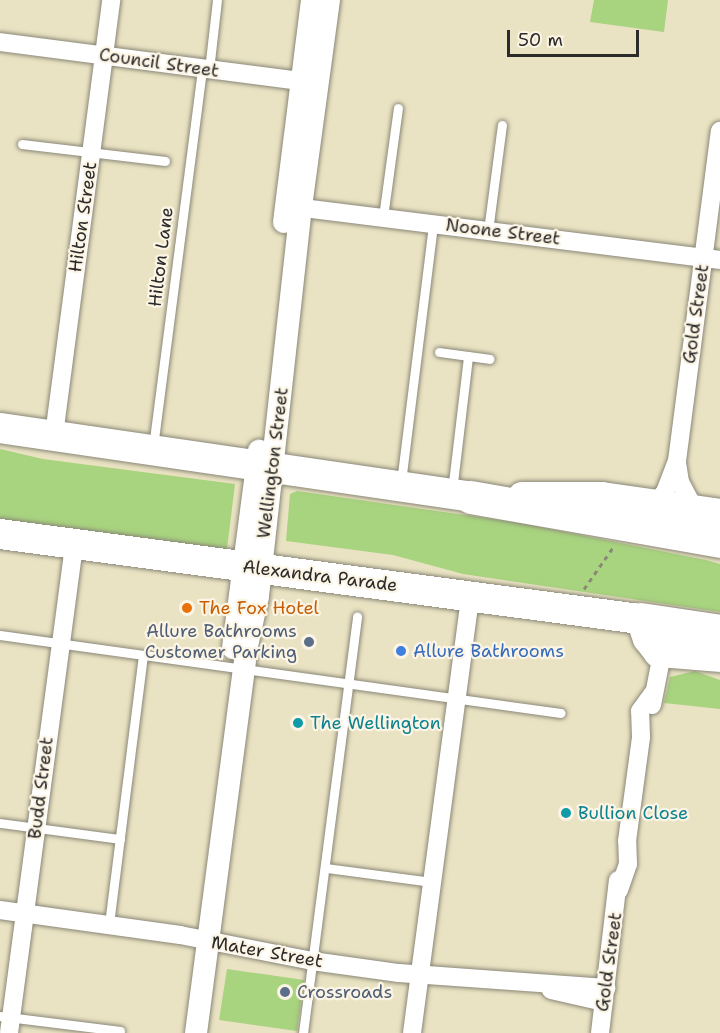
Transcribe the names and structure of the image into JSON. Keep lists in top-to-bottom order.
{
  "streets": {
    "highway": ["Alexandra Parade"],
    "street": [
      "Council Street",
      "Hilton Street",
      "Noone Street",
      "Gold Street",
      "Wellington Street",
      "Budd Street",
      "Mater Street"
    ],
    "lane": ["Hilton Lane"]
  },
  "crossings": [
    ["Council Street", "Hilton Street"],
    ["Council Street", "Hilton Lane"],
    ["Council Street", "Wellington Street"],
    ["Noone Street", "Gold Street"],
    ["Noone Street", "Wellington Street"],
    ["Gold Street", "Mater Street"],
    ["Wellington Street", "Alexandra Parade"],
    ["Wellington Street", "Mater Street"],
    ["Alexandra Parade", "Budd Street"],
    ["Budd Street", "Mater Street"]
  ],
  "places": [
    "The Fox Hotel",
    "Allure Bathrooms Customer Parking",
    "Allure Bathrooms",
    "The Wellington",
    "Bullion Close",
    "Crossroads"
  ],
  "scale_bar": "50 m"
}
